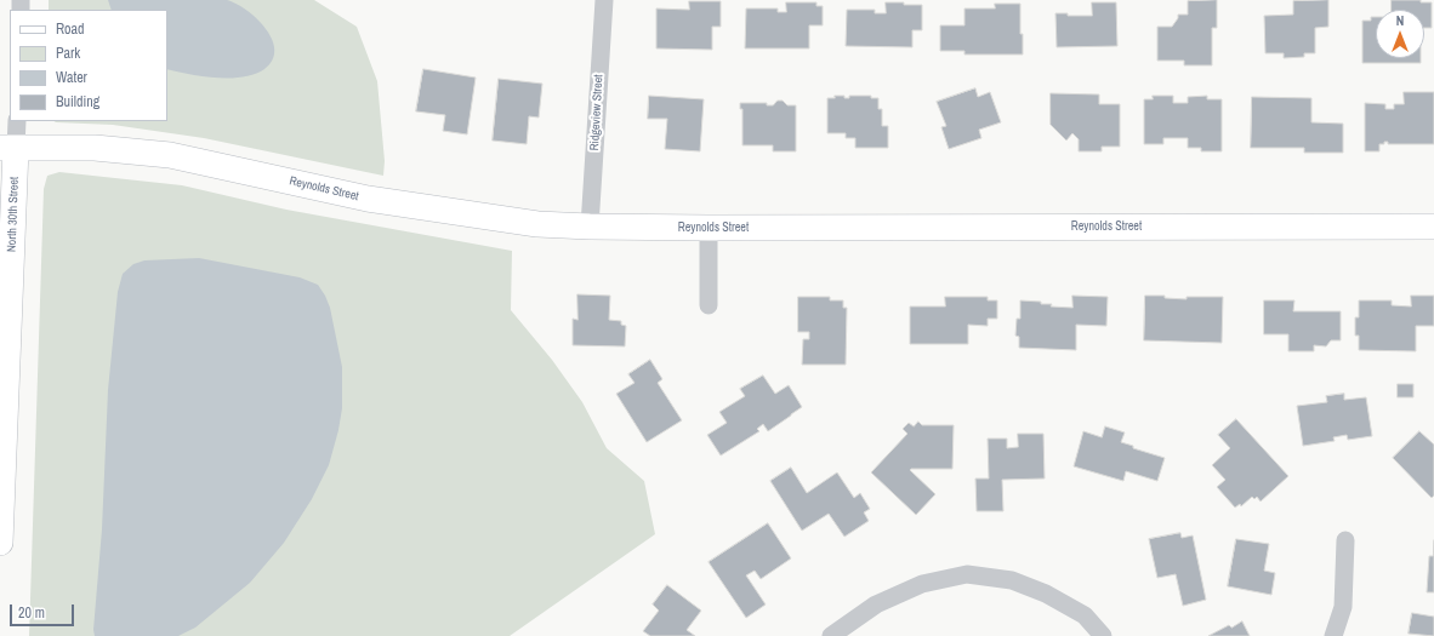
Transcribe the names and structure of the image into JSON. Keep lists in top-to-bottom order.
{
  "streets": {
    "street": ["Ridgeview Street", "Reynolds Street", "North 30th Street"]
  },
  "crossings": [
    ["Ridgeview Street", "Reynolds Street"],
    ["Reynolds Street", "North 30th Street"]
  ],
  "legend": [
    "Road",
    "Park",
    "Water",
    "Building"
  ],
  "scale_bar": "20 m",
  "north": "top"
}
